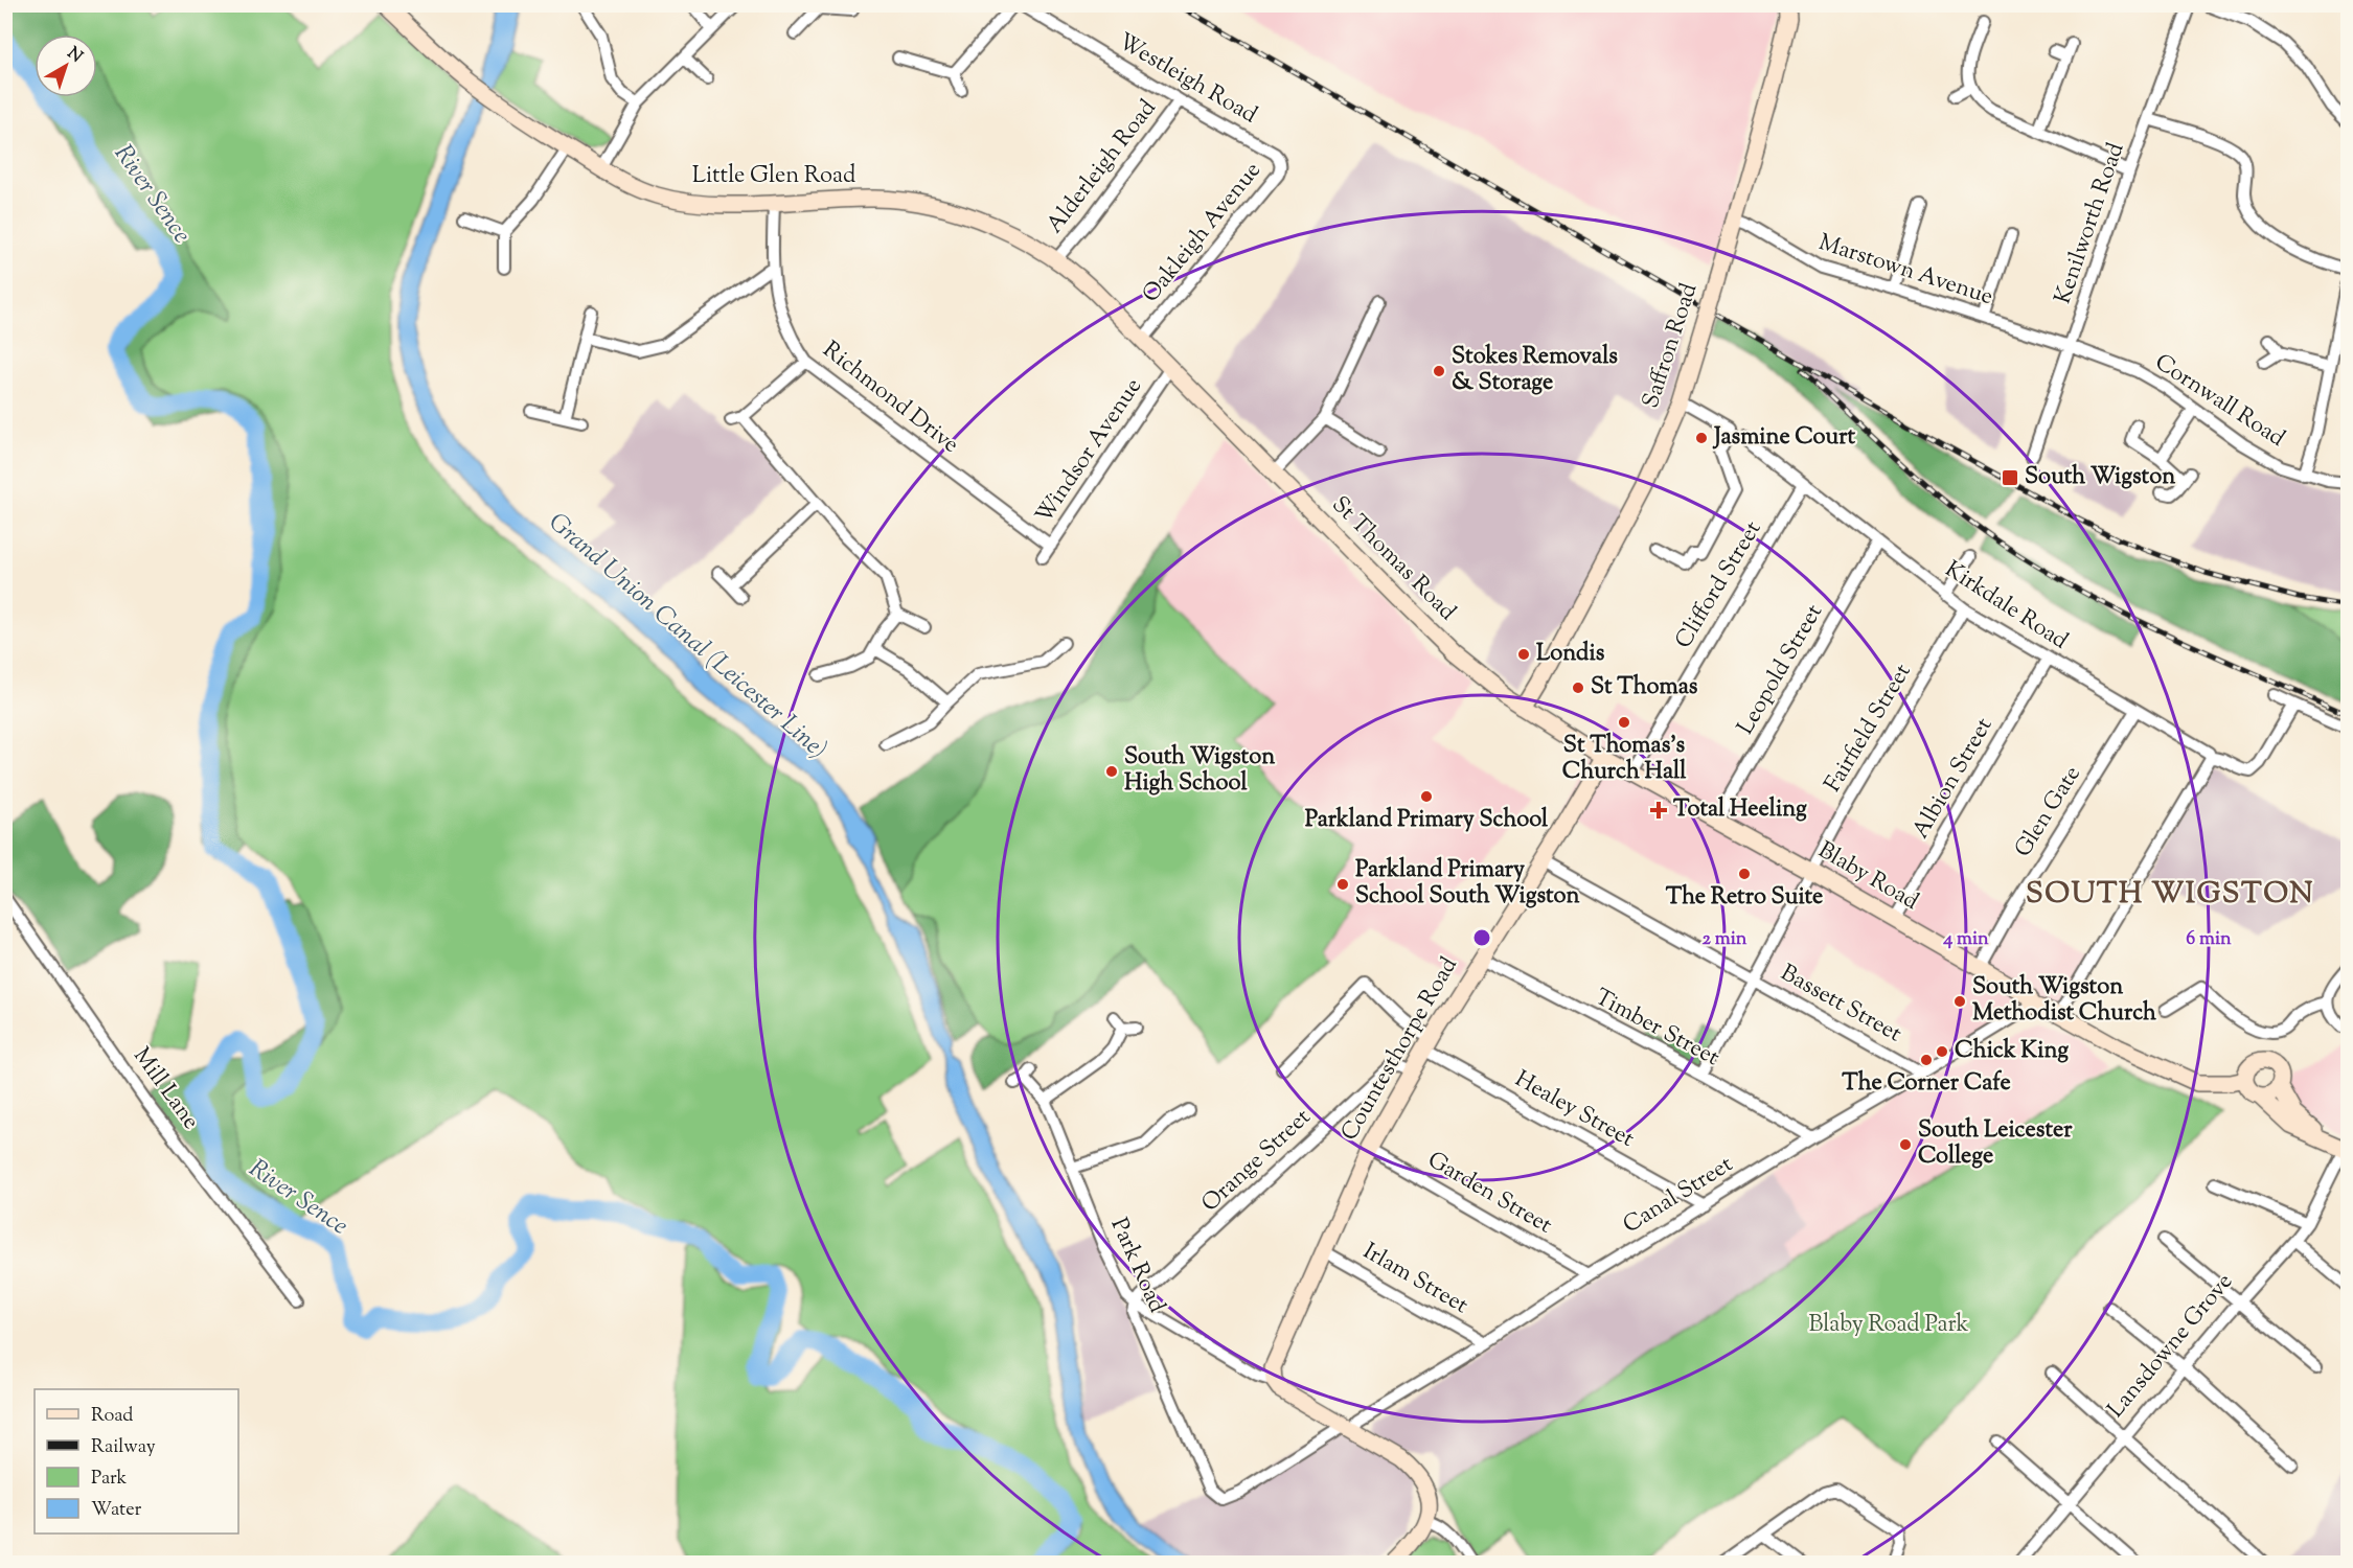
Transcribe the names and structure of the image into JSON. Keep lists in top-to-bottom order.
{
  "streets": {
    "main road": [
      "Little Glen Road",
      "Saffron Road",
      "St Thomas Road",
      "Blaby Road",
      "Countesthorpe Road"
    ],
    "street": [
      "Westleigh Road",
      "Alderleigh Road",
      "Kenilworth Road",
      "Oakleigh Avenue",
      "Marstown Avenue",
      "Richmond Drive",
      "Cornwall Road",
      "Windsor Avenue",
      "Clifford Street",
      "Kirkdale Road",
      "Leopold Street",
      "Fairfield Street",
      "Albion Street",
      "Glen Gate",
      "Bassett Street",
      "Timber Street",
      "Mill Lane",
      "Healey Street",
      "Orange Street",
      "Garden Street",
      "Canal Street",
      "Park Road",
      "Irlam Street",
      "Lansdowne Grove"
    ]
  },
  "crossings": [
    ["Westleigh Road", "Alderleigh Road"],
    ["Westleigh Road", "Oakleigh Avenue"],
    ["Alderleigh Road", "Little Glen Road"],
    ["Little Glen Road", "Oakleigh Avenue"],
    ["Little Glen Road", "Richmond Drive"],
    ["Little Glen Road", "Windsor Avenue"],
    ["Little Glen Road", "St Thomas Road"],
    ["Kenilworth Road", "Marstown Avenue"],
    ["Kenilworth Road", "Cornwall Road"],
    ["Marstown Avenue", "Saffron Road"],
    ["Marstown Avenue", "Cornwall Road"],
    ["Saffron Road", "St Thomas Road"],
    ["Richmond Drive", "Windsor Avenue"],
    ["Windsor Avenue", "St Thomas Road"],
    ["St Thomas Road", "Blaby Road"],
    ["St Thomas Road", "Countesthorpe Road"],
    ["Clifford Street", "Kirkdale Road"],
    ["Clifford Street", "Blaby Road"],
    ["Kirkdale Road", "Leopold Street"],
    ["Kirkdale Road", "Fairfield Street"],
    ["Kirkdale Road", "Albion Street"],
    ["Kirkdale Road", "Glen Gate"],
    ["Leopold Street", "Blaby Road"],
    ["Fairfield Street", "Blaby Road"],
    ["Fairfield Street", "Bassett Street"],
    ["Fairfield Street", "Timber Street"],
    ["Albion Street", "Blaby Road"],
    ["Glen Gate", "Blaby Road"],
    ["Blaby Road", "Countesthorpe Road"],
    ["Blaby Road", "Canal Street"],
    ["Bassett Street", "Countesthorpe Road"],
    ["Bassett Street", "Canal Street"],
    ["Timber Street", "Countesthorpe Road"],
    ["Timber Street", "Canal Street"],
    ["Countesthorpe Road", "Healey Street"],
    ["Countesthorpe Road", "Orange Street"],
    ["Countesthorpe Road", "Garden Street"],
    ["Countesthorpe Road", "Irlam Street"],
    ["Healey Street", "Canal Street"],
    ["Orange Street", "Park Road"],
    ["Garden Street", "Canal Street"],
    ["Canal Street", "Park Road"],
    ["Canal Street", "Irlam Street"]
  ],
  "districts": ["SOUTH WIGSTON"],
  "water": ["River Sence", "Grand Union Canal (Leicester Line)"],
  "parks": ["Blaby Road Park"],
  "places": {
    "other": [
      "Stokes Removals & Storage",
      "Jasmine Court",
      "Londis",
      "St Thomas",
      "St Thomas's Church Hall",
      "South Wigston High School",
      "Parkland Primary School",
      "The Retro Suite",
      "Parkland Primary School South Wigston",
      "South Wigston Methodist Church",
      "Chick King",
      "The Corner Cafe",
      "South Leicester College"
    ],
    "transit": ["South Wigston"],
    "health": ["Total Heeling"]
  },
  "legend": [
    "Road",
    "Railway",
    "Park",
    "Water"
  ],
  "north": "top right",
  "rings": ["2 min", "4 min", "6 min"]
}
